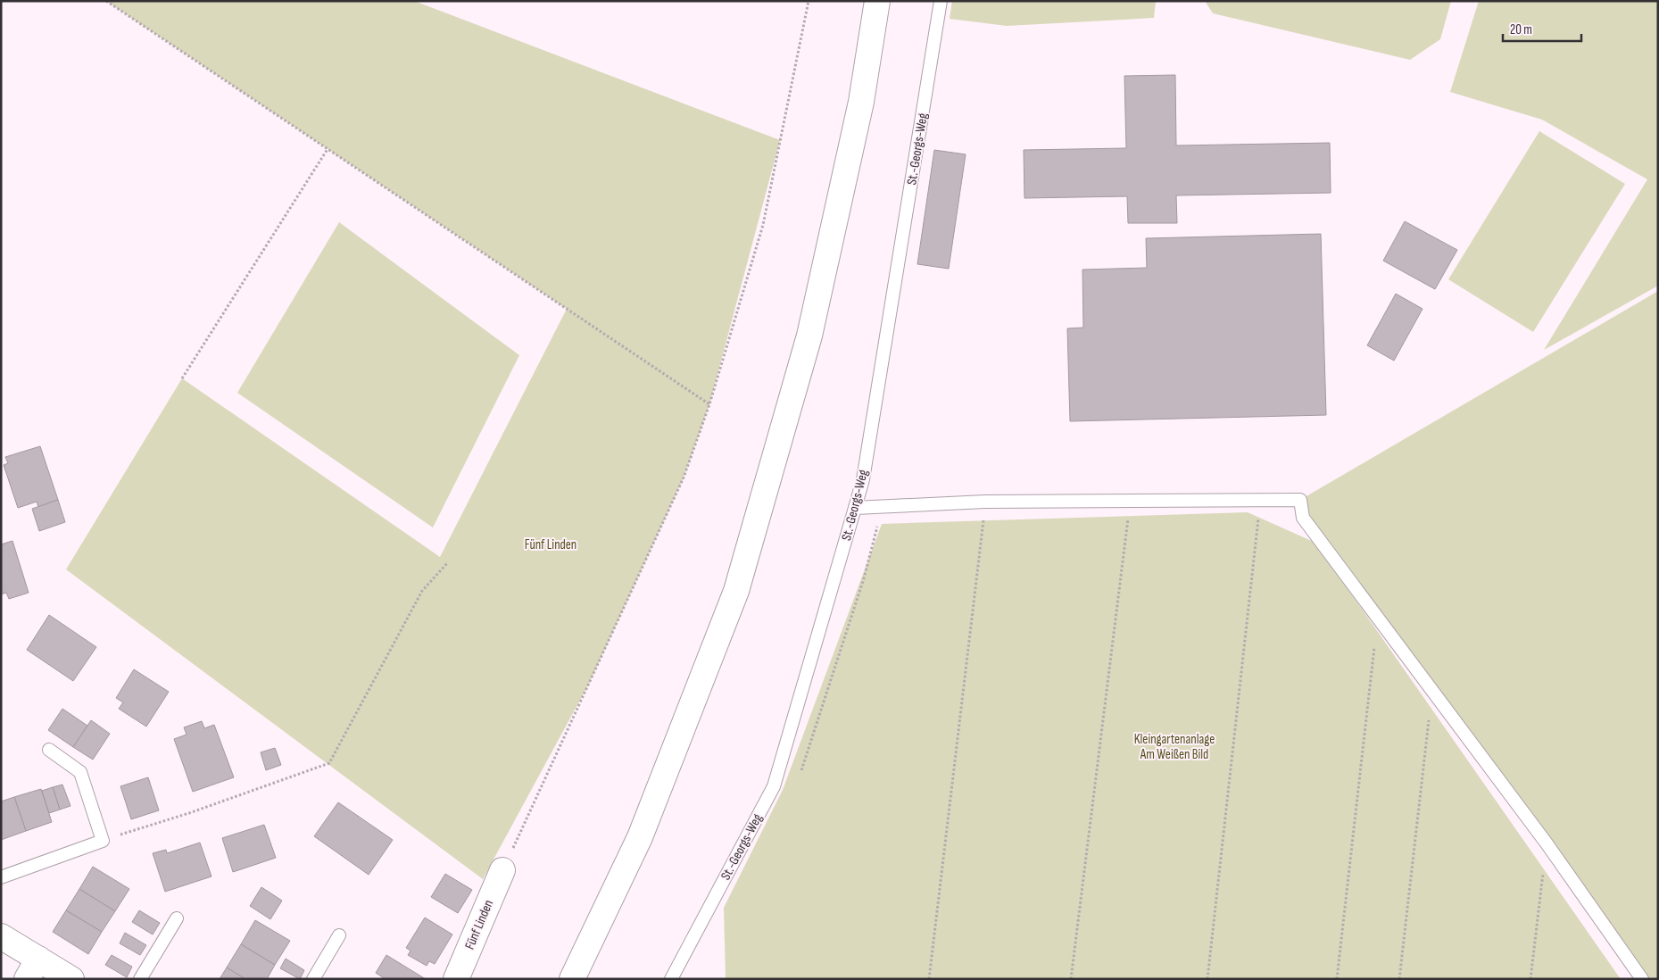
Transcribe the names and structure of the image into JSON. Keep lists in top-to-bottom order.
{
  "streets": {
    "main road": ["Fünf Linden"],
    "lane": ["St.-Georgs-Weg"]
  },
  "parks": ["Fünf Linden", "Kleingartenanlage Am Weißen Bild"],
  "scale_bar": "20 m"
}
